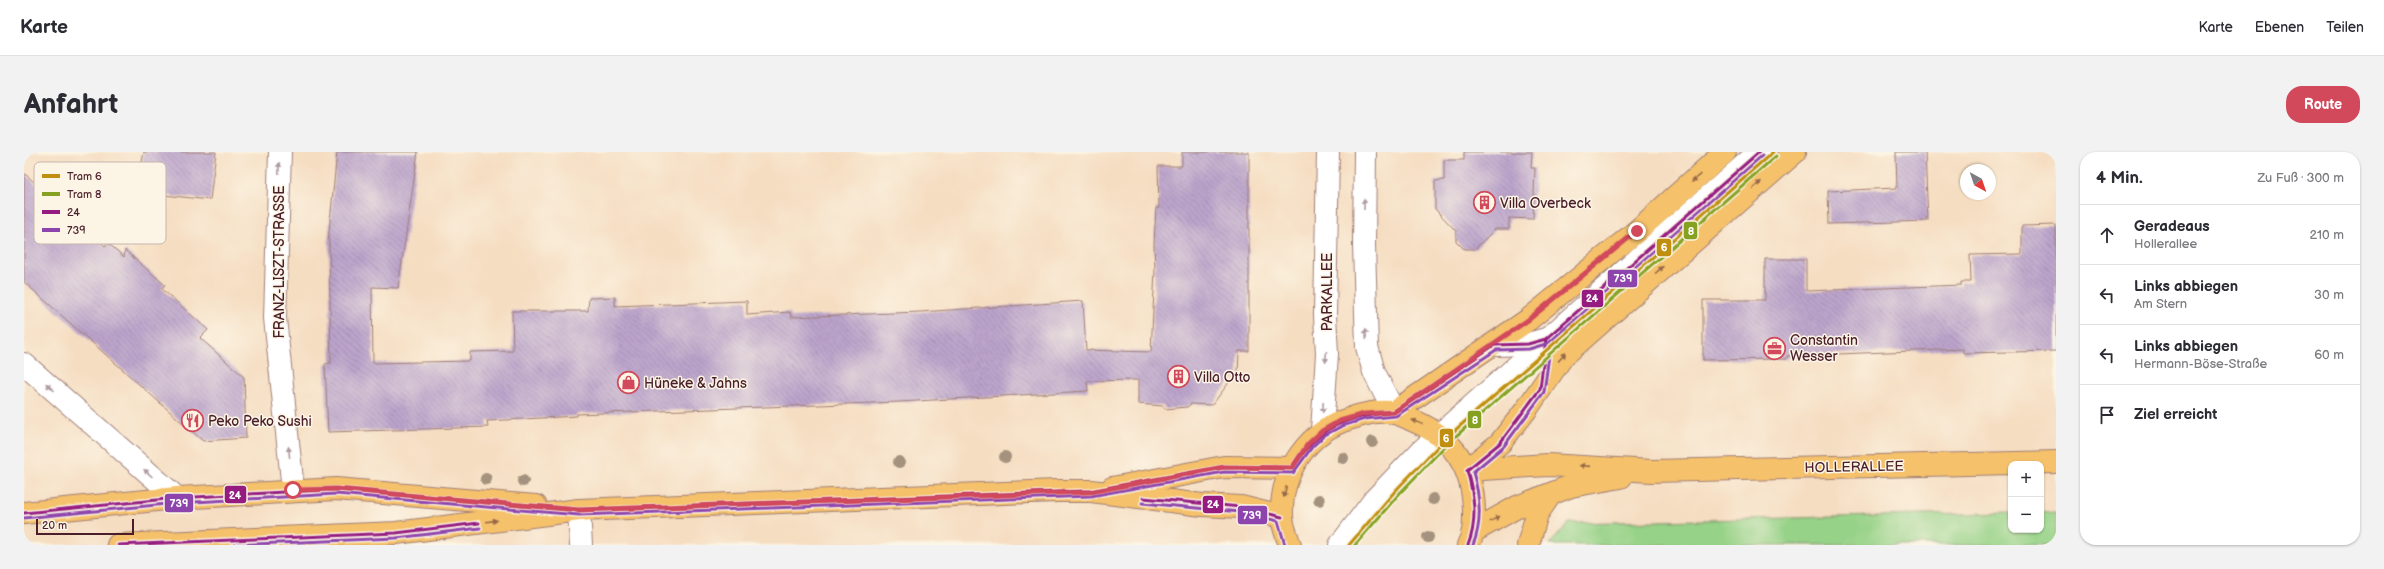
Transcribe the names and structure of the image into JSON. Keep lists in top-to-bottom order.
{
  "streets": {
    "main road": ["HOLLERALLEE"],
    "street": ["FRANZ-LISZT-STRASSE", "PARKALLEE"]
  },
  "one_way": ["FRANZ-LISZT-STRASSE"],
  "places": {
    "building": ["Villa Overbeck", "Villa Otto"],
    "office": ["Constantin Wesser"],
    "shop": ["Hüneke & Jahns"],
    "restaurant": ["Peko Peko Sushi"]
  },
  "lines": [
    "tram line 6",
    "transit line 24",
    "tram line 8",
    "transit line 739"
  ],
  "legend": [
    "Tram 6",
    "Tram 8",
    "24",
    "739"
  ],
  "scale_bar": "20 m",
  "north": "bottom right",
  "page": {
    "header": "Karte",
    "nav": ["Karte", "Ebenen", "Teilen"],
    "buttons": "Route",
    "title": "Anfahrt",
    "heading": ["4 Min.", "Zu Fuß · 300 m"],
    "list": [
      ["Geradeaus", "Hollerallee", "210 m"],
      ["Links abbiegen", "Am Stern", "30 m"],
      ["Links abbiegen", "Hermann-Böse-Straße", "60 m"],
      "Ziel erreicht"
    ],
    "map_buttons": ["+", "−"],
    "scale": "20 m"
  }
}
